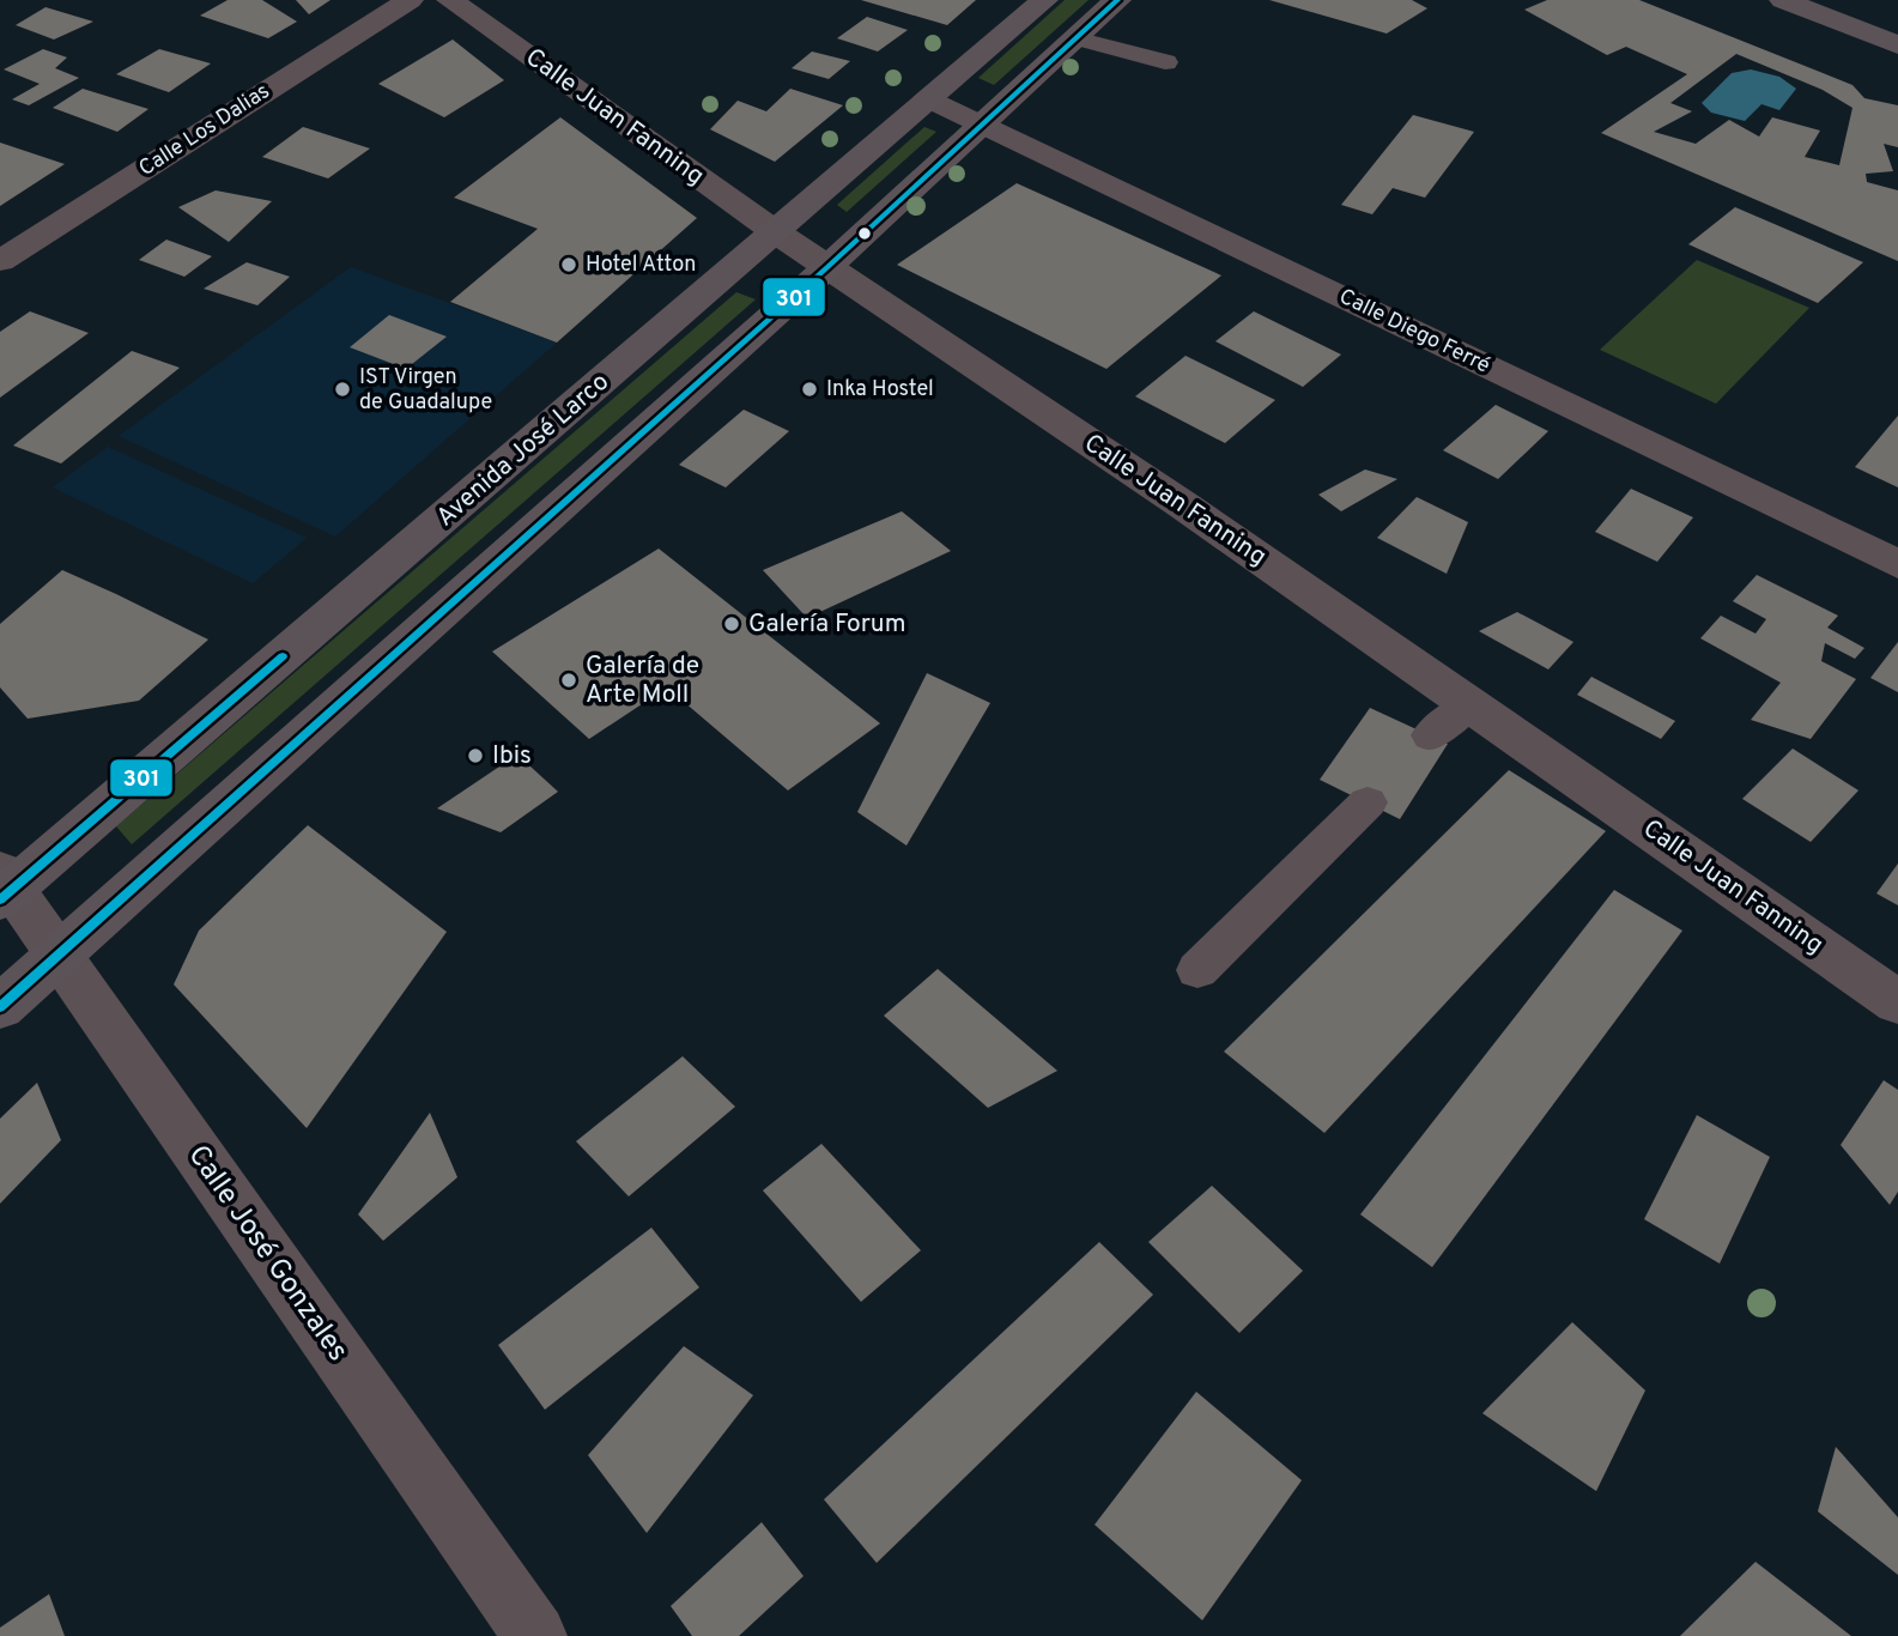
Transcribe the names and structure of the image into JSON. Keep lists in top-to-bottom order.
{
  "streets": {
    "main road": ["Avenida José Larco"],
    "street": [
      "Calle Juan Fanning",
      "Calle Los Dalias",
      "Calle Diego Ferré",
      "Calle José Gonzales"
    ]
  },
  "crossings": [
    ["Calle Juan Fanning", "Avenida José Larco"],
    ["Calle Diego Ferré", "Avenida José Larco"],
    ["Avenida José Larco", "Calle José Gonzales"]
  ],
  "places": [
    "Hotel Atton",
    "IST Virgen de Guadalupe",
    "Inka Hostel",
    "Galería Forum",
    "Galería de Arte Moll",
    "Ibis"
  ],
  "lines": ["transit line 301"]
}
